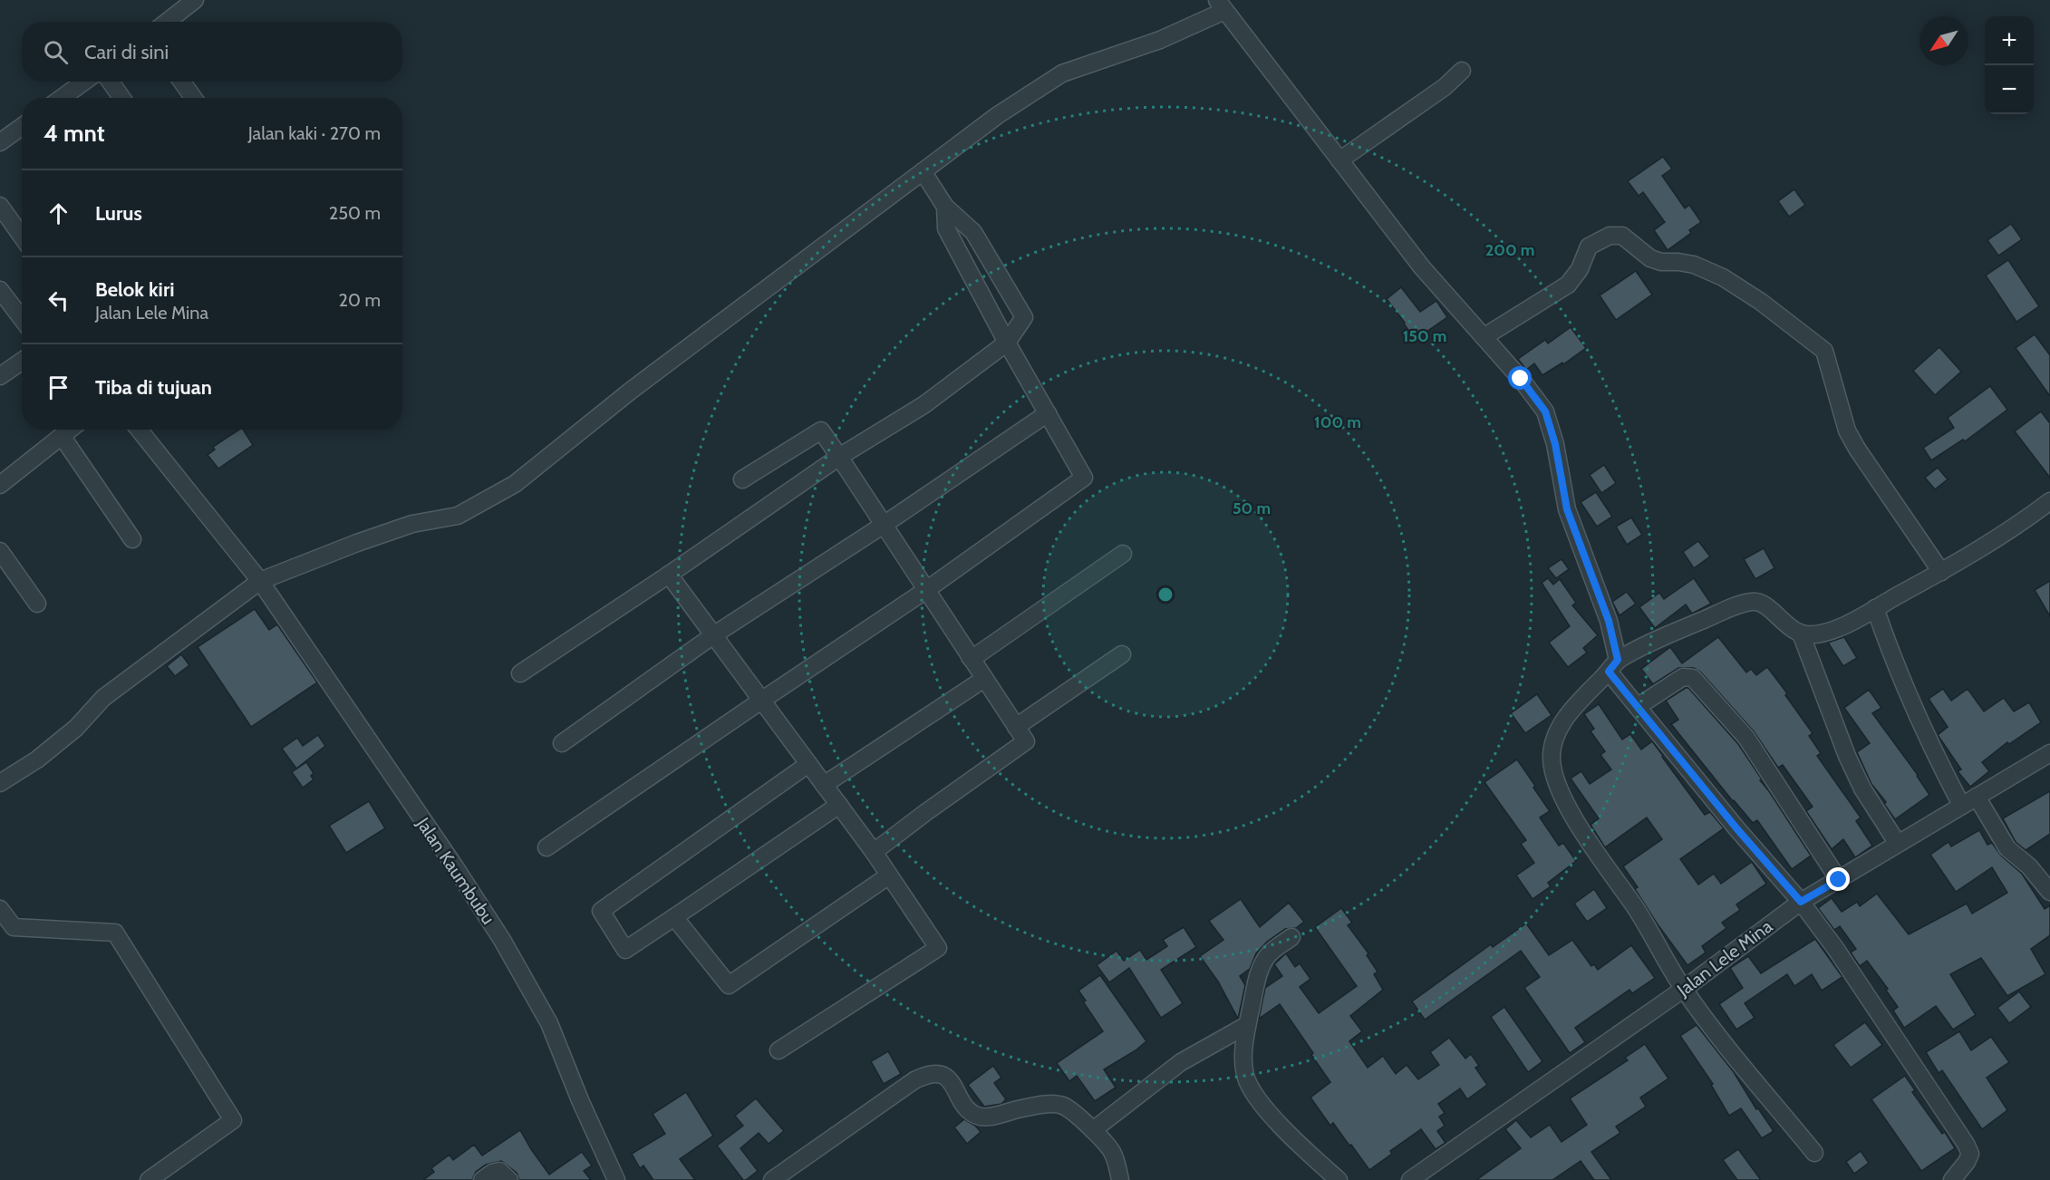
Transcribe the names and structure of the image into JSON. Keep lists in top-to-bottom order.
{
  "streets": {
    "street": ["Jalan Kaumbubu", "Jalan Lele Mina"]
  },
  "north": "bottom left",
  "page": {
    "map_buttons": ["+", "−"],
    "search": "Cari di sini",
    "heading": ["4 mnt", "Jalan kaki · 270 m"],
    "list": [
      ["Lurus", "250 m"],
      ["Belok kiri", "Jalan Lele Mina", "20 m"],
      "Tiba di tujuan"
    ]
  },
  "rings": [
    "200 m",
    "150 m",
    "100 m",
    "50 m"
  ]
}
